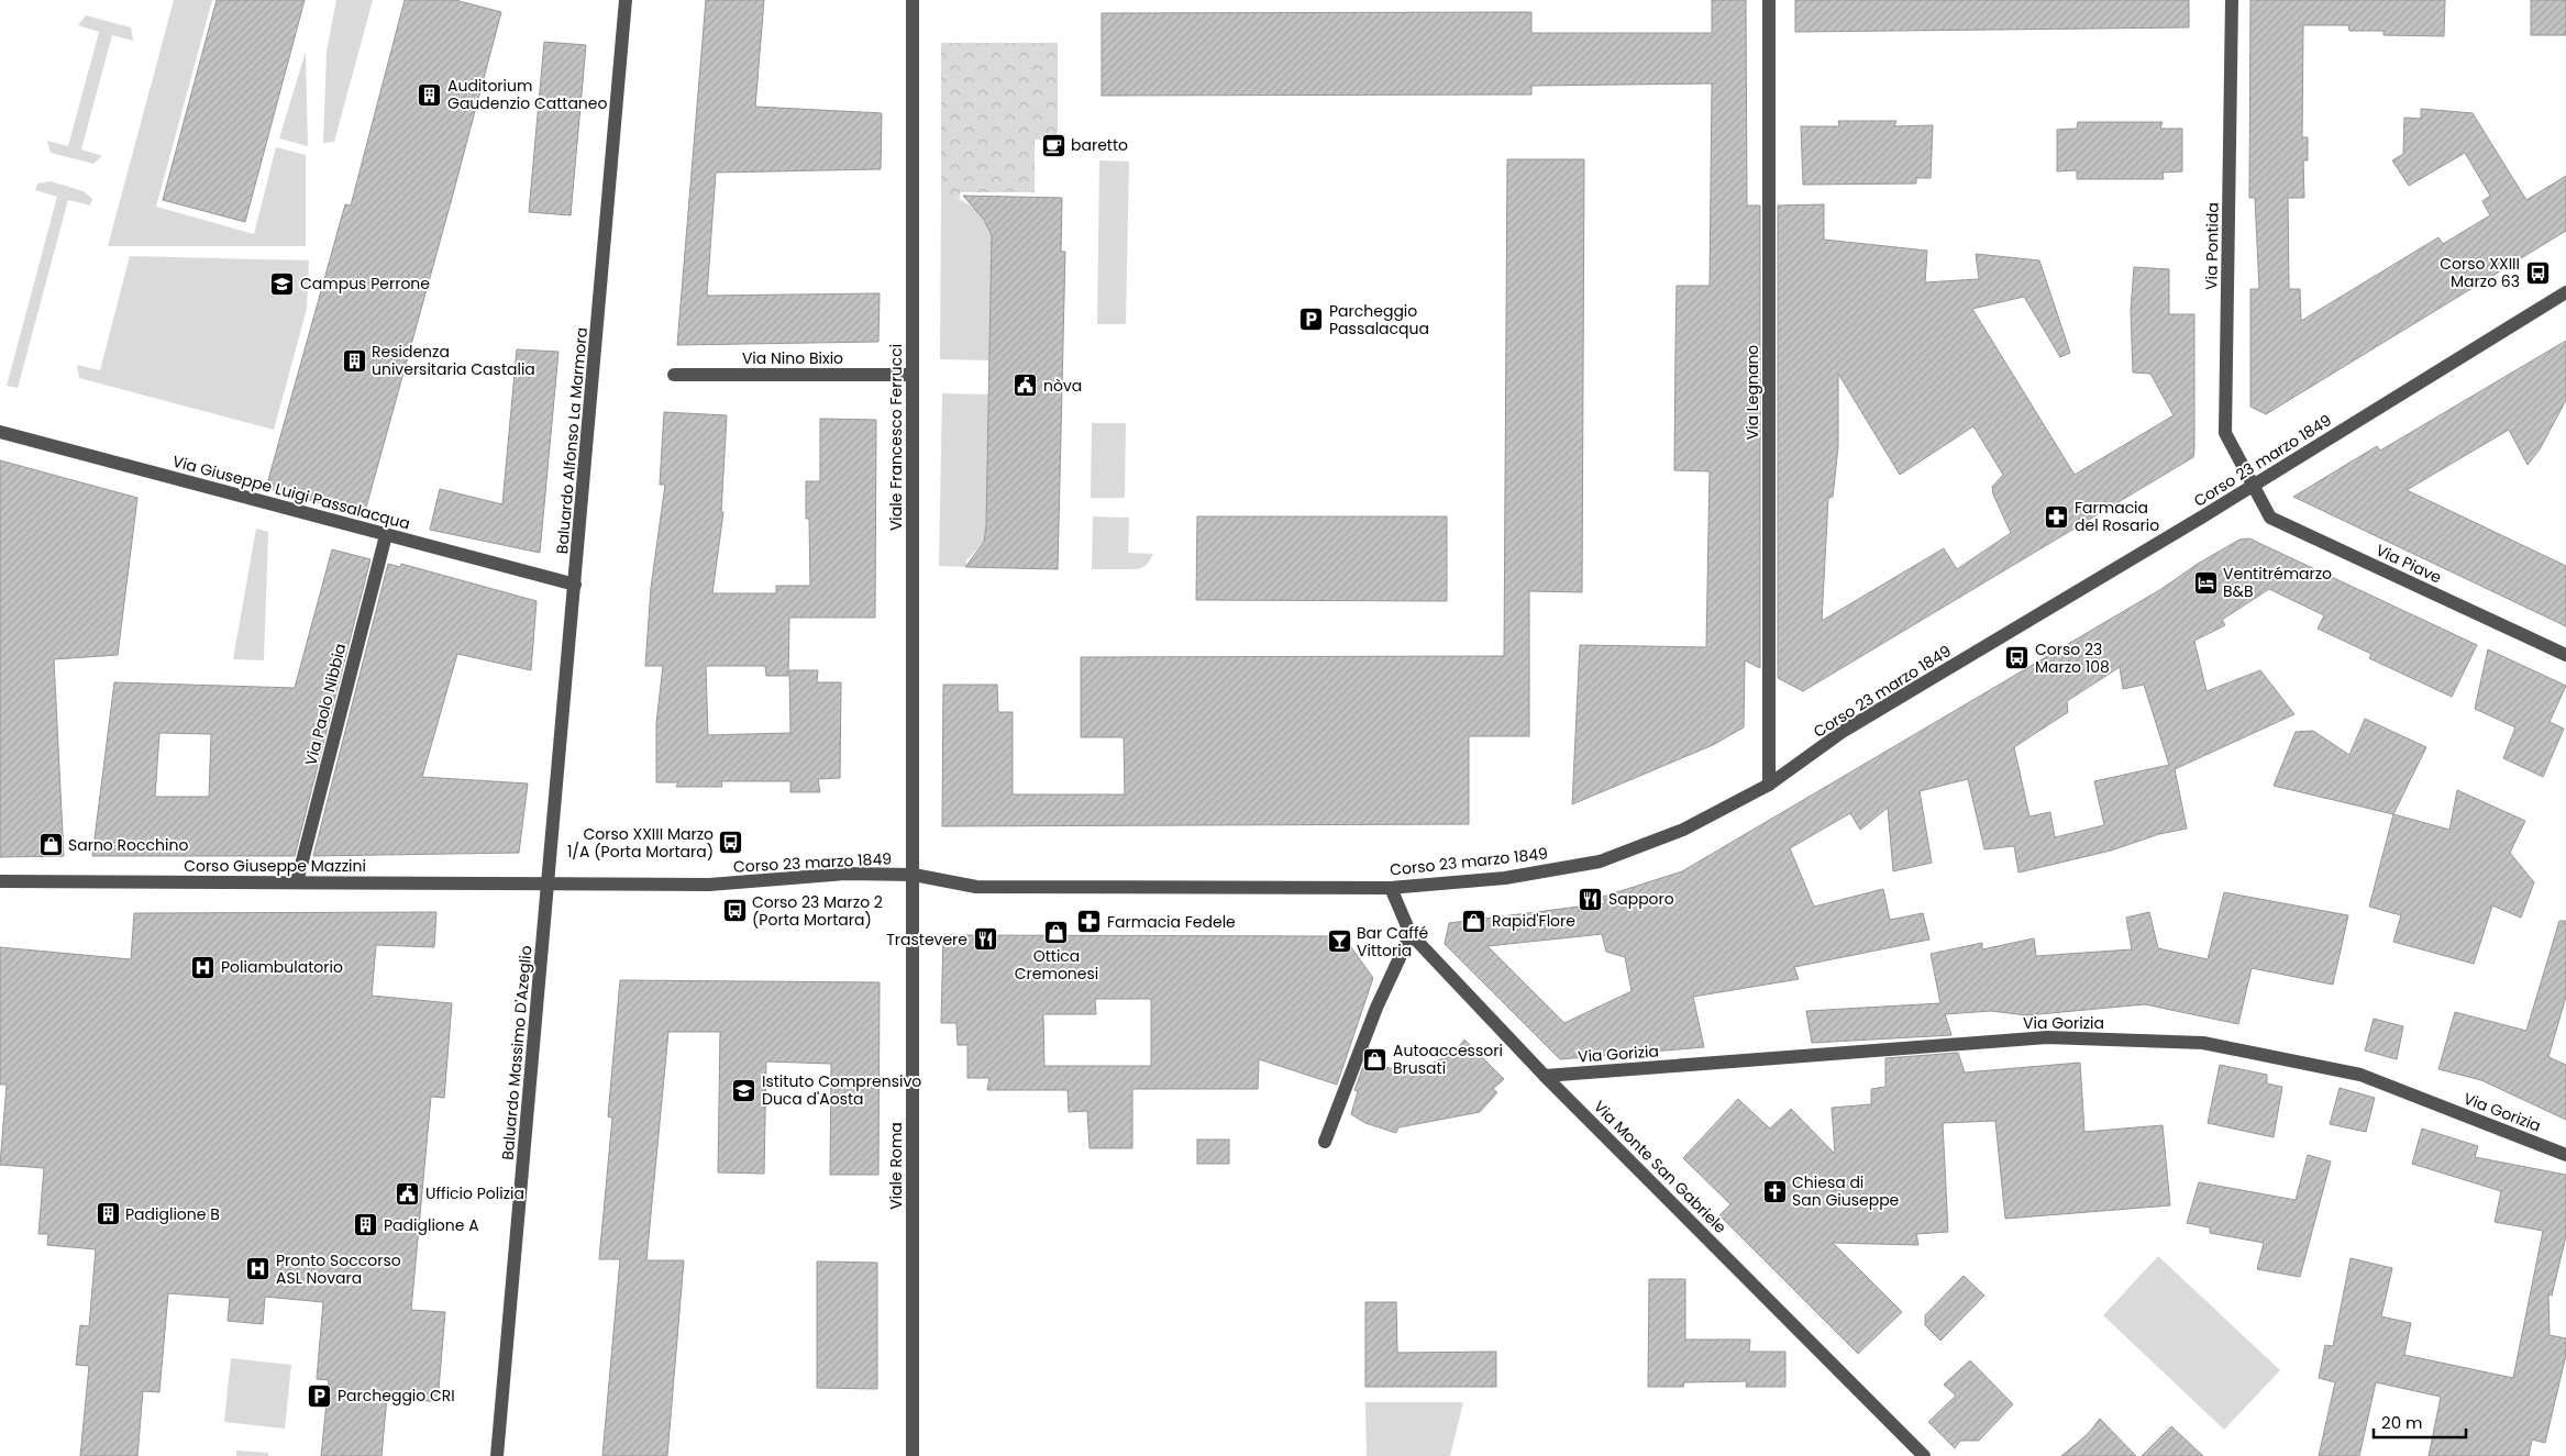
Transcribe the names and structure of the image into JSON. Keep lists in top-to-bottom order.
{
  "streets": {
    "street": [
      "Via Pontida",
      "Via Nino Bixio",
      "Via Legnano",
      "Viale Francesco Ferrucci",
      "Baluardo Alfonso La Marmora",
      "Corso 23 marzo 1849",
      "Via Giuseppe Luigi Passalacqua",
      "Via Piave",
      "Via Paolo Nibbia",
      "Corso Giuseppe Mazzini",
      "Via Gorizia",
      "Baluardo Massimo D'Azeglio",
      "Viale Roma",
      "Via Monte San Gabriele"
    ]
  },
  "crossings": [
    ["Via Pontida", "Corso 23 marzo 1849"],
    ["Via Pontida", "Via Piave"],
    ["Via Nino Bixio", "Viale Francesco Ferrucci"],
    ["Via Legnano", "Corso 23 marzo 1849"],
    ["Viale Francesco Ferrucci", "Corso 23 marzo 1849"],
    ["Viale Francesco Ferrucci", "Viale Roma"],
    ["Baluardo Alfonso La Marmora", "Corso 23 marzo 1849"],
    ["Baluardo Alfonso La Marmora", "Via Giuseppe Luigi Passalacqua"],
    ["Baluardo Alfonso La Marmora", "Corso Giuseppe Mazzini"],
    ["Baluardo Alfonso La Marmora", "Baluardo Massimo D'Azeglio"],
    ["Corso 23 marzo 1849", "Via Piave"],
    ["Corso 23 marzo 1849", "Corso Giuseppe Mazzini"],
    ["Corso 23 marzo 1849", "Baluardo Massimo D'Azeglio"],
    ["Corso 23 marzo 1849", "Viale Roma"],
    ["Corso 23 marzo 1849", "Via Monte San Gabriele"],
    ["Via Giuseppe Luigi Passalacqua", "Via Paolo Nibbia"],
    ["Via Paolo Nibbia", "Corso Giuseppe Mazzini"],
    ["Corso Giuseppe Mazzini", "Baluardo Massimo D'Azeglio"],
    ["Via Gorizia", "Via Monte San Gabriele"]
  ],
  "places": {
    "building": [
      "Auditorium Gaudenzio Cattaneo",
      "Residenza universitaria Castalia",
      "Padiglione B",
      "Padiglione A"
    ],
    "cafe": ["baretto"],
    "bus stop": [
      "Corso XXIII Marzo 63",
      "Corso 23 Marzo 108",
      "Corso XXIII Marzo 1/A (Porta Mortara)",
      "Corso 23 Marzo 2 (Porta Mortara)"
    ],
    "school or university": ["Campus Perrone", "Istituto Comprensivo Duca d'Aosta"],
    "parking": ["Parcheggio Passalacqua", "Parcheggio CRI"],
    "public building": ["nòva", "Ufficio Polizia"],
    "pharmacy": ["Farmacia del Rosario", "Farmacia Fedele"],
    "hotel": ["Ventitrémarzo B&B"],
    "shop": [
      "Sarno Rocchino",
      "Rapid'Flore",
      "Ottica Cremonesi",
      "Autoaccessori Brusati"
    ],
    "restaurant": ["Sapporo", "Trastevere"],
    "bar": ["Bar Caffé Vittoria"],
    "hospital": ["Poliambulatorio", "Pronto Soccorso ASL Novara"],
    "church": ["Chiesa di San Giuseppe"]
  },
  "scale_bar": "20 m"
}
